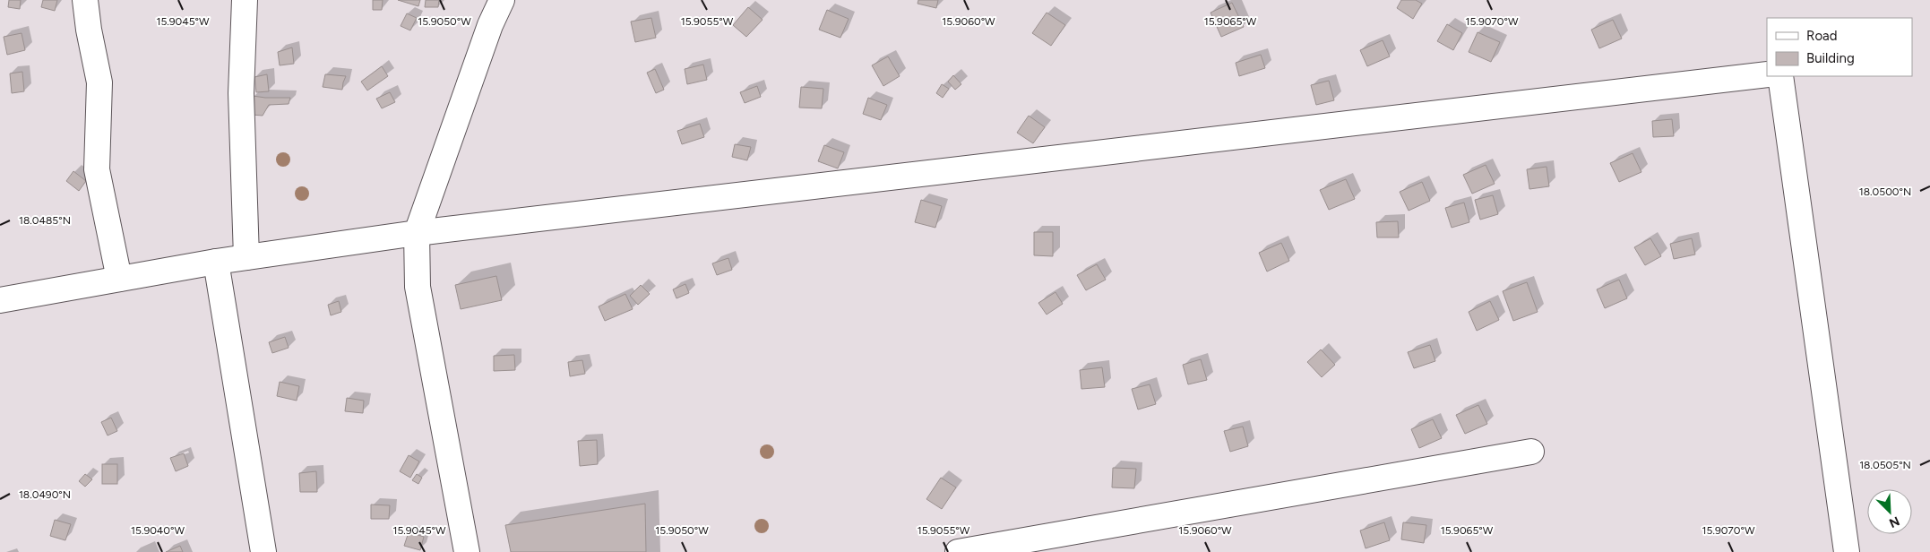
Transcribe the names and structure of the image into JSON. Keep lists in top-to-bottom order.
{
  "legend": ["Road", "Building"],
  "north": "bottom right",
  "coordinates": [
    "15.9045°W",
    "15.9050°W",
    "15.9055°W",
    "15.9060°W",
    "15.9065°W",
    "15.9070°W",
    "18.0500°N",
    "18.0485°N",
    "18.0505°N",
    "18.0490°N",
    "15.9040°W"
  ]
}
